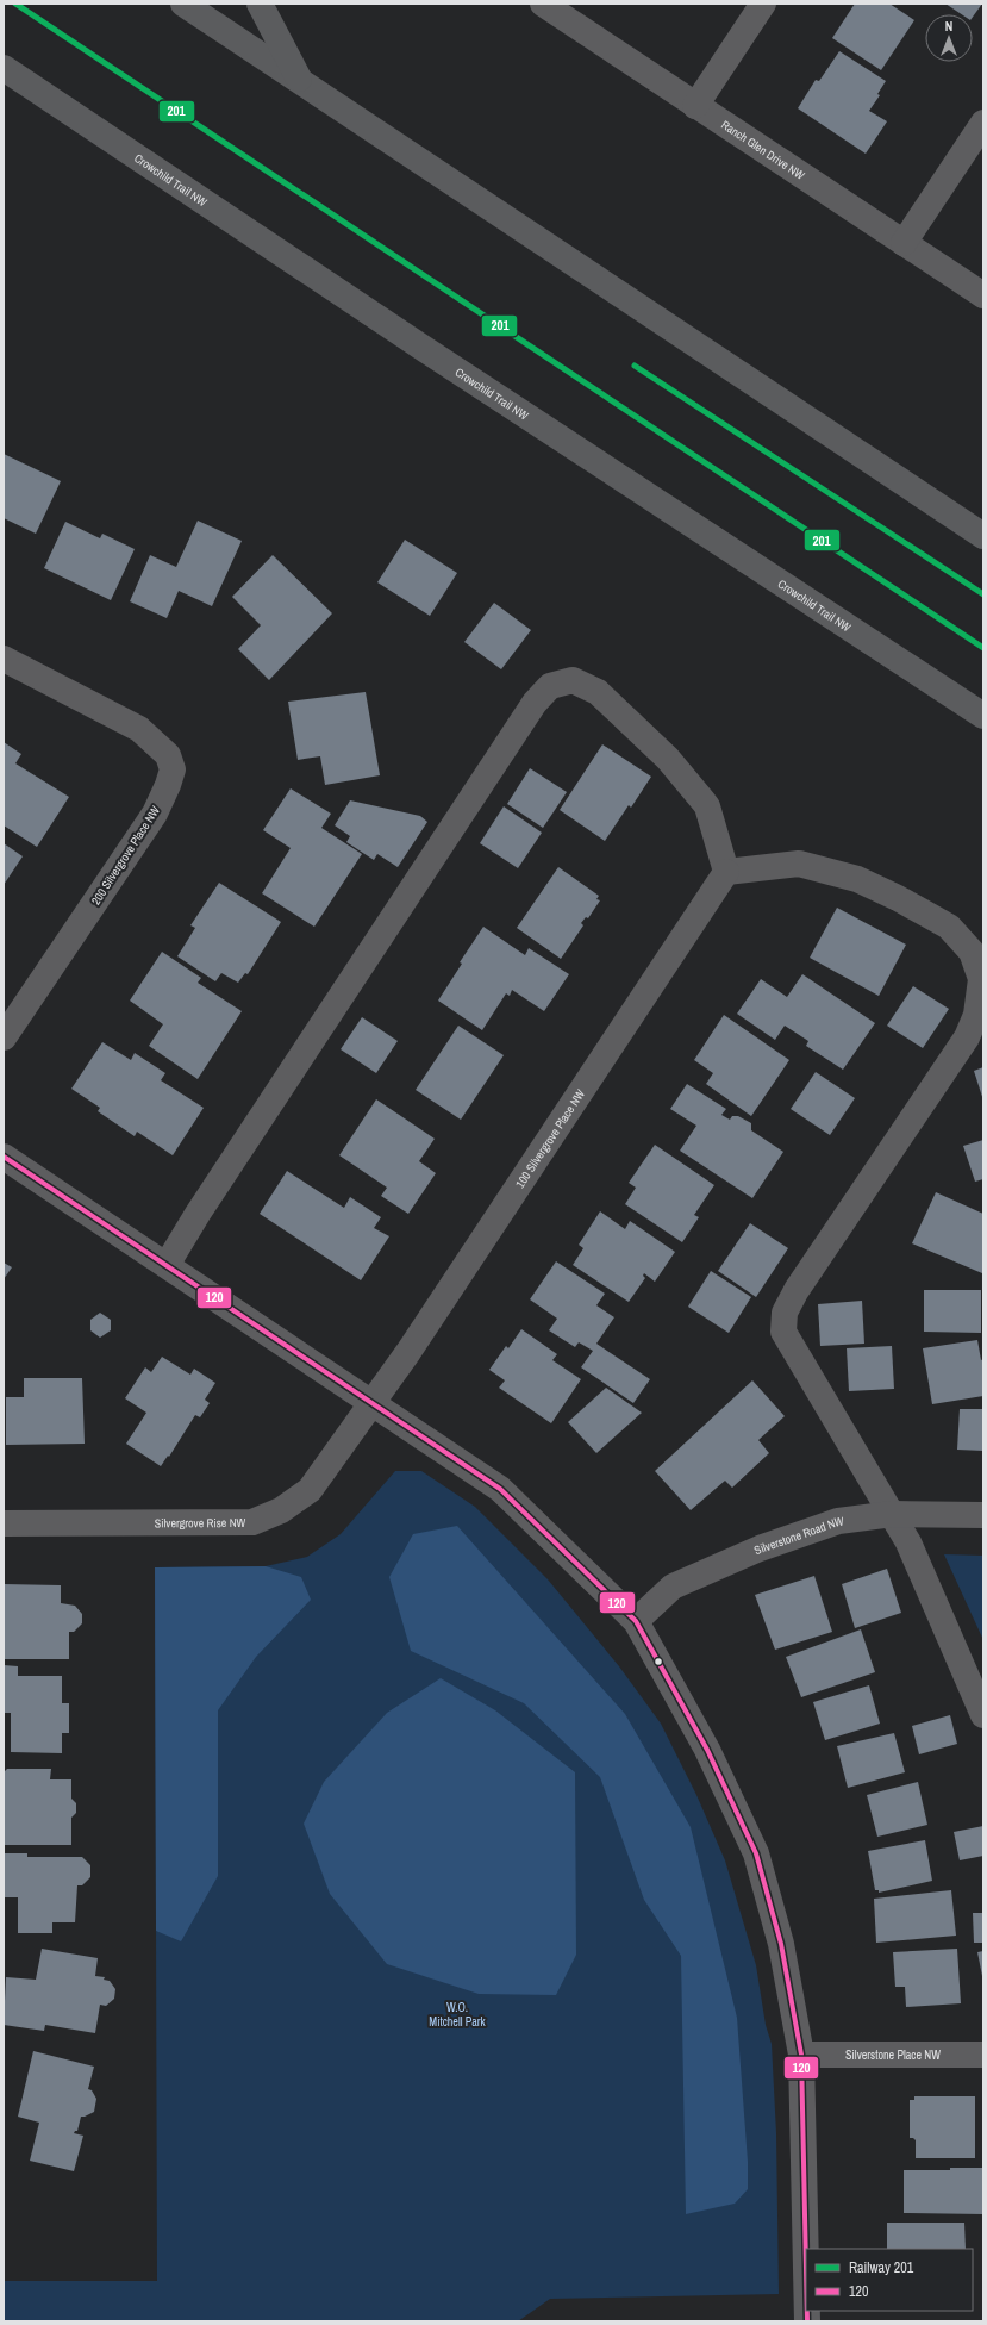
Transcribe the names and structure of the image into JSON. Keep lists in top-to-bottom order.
{
  "streets": {
    "highway": ["Crowchild Trail NW"],
    "street": [
      "Ranch Glen Drive NW",
      "200 Silvergrove Place NW",
      "100 Silvergrove Place NW",
      "Silvergrove Rise NW",
      "Silverstone Road NW",
      "Silverstone Place NW"
    ]
  },
  "crossings": [
    ["100 Silvergrove Place NW", "Silvergrove Rise NW"]
  ],
  "parks": ["W.O. Mitchell Park"],
  "lines": ["rail line 201", "transit line 120"],
  "legend": ["Railway 201", "120"],
  "north": "top"
}
